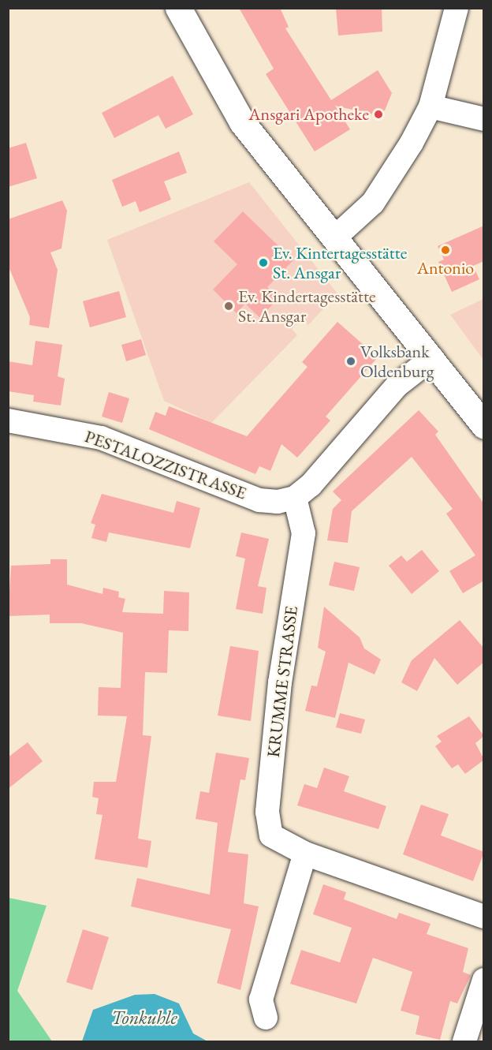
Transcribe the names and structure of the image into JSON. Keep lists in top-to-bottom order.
{
  "streets": {
    "street": ["PESTALOZZISTRASSE", "KRUMME STRASSE"]
  },
  "crossings": [
    ["PESTALOZZISTRASSE", "KRUMME STRASSE"]
  ],
  "water": ["Tonkuhle"],
  "places": [
    "Ansgari Apotheke",
    "Antonio",
    "Ev. Kintertagesstätte St. Ansgar",
    "Ev. Kindertagesstätte St. Ansgar",
    "Volksbank Oldenburg"
  ]
}
